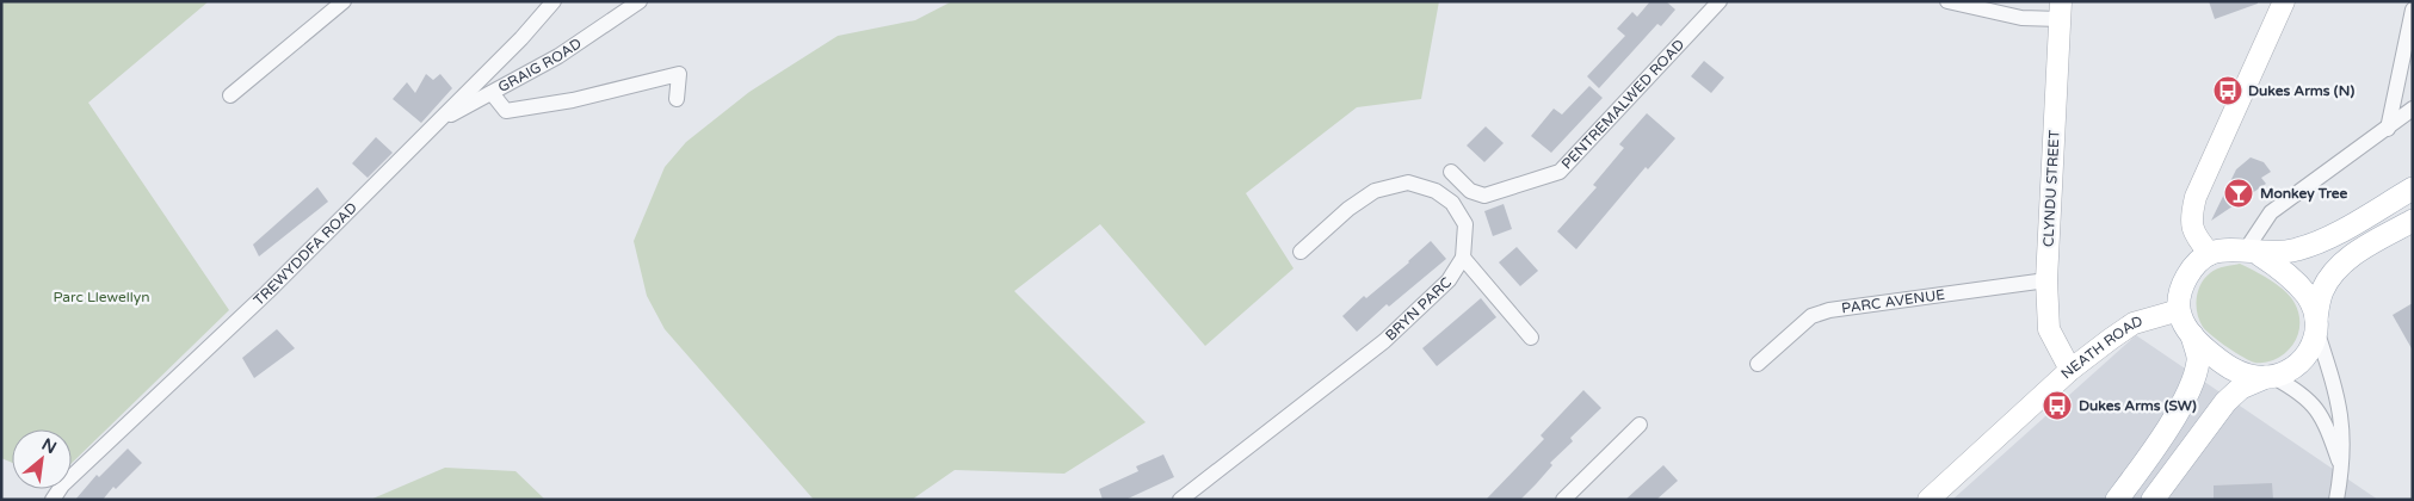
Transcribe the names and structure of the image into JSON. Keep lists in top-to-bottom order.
{
  "streets": {
    "main road": ["CLYNDU STREET", "NEATH ROAD"],
    "street": [
      "GRAIG ROAD",
      "PENTREMALWED ROAD",
      "TREWYDDFA ROAD",
      "PARC AVENUE",
      "BRYN PARC"
    ]
  },
  "crossings": [
    ["GRAIG ROAD", "TREWYDDFA ROAD"],
    ["CLYNDU STREET", "PARC AVENUE"],
    ["CLYNDU STREET", "NEATH ROAD"]
  ],
  "parks": ["Parc Llewellyn"],
  "places": {
    "bus stop": ["Dukes Arms (N)", "Dukes Arms (SW)"],
    "bar": ["Monkey Tree"]
  },
  "north": "top right"
}
